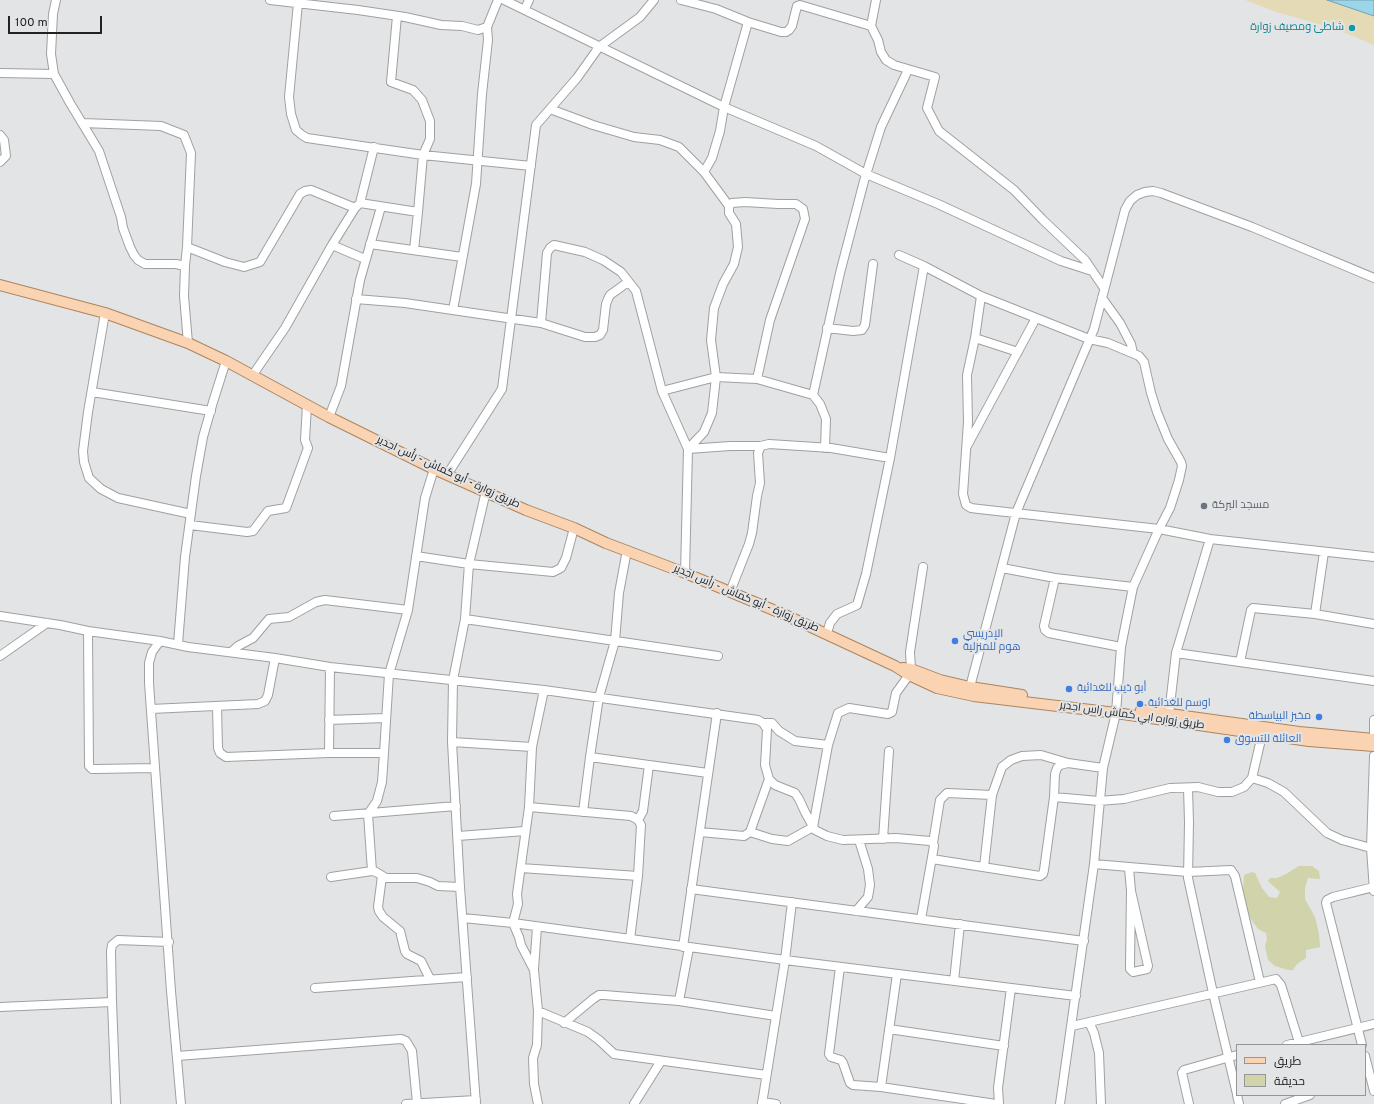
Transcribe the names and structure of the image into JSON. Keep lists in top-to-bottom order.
{
  "streets": {
    "main road": ["طريق زوارة - أبو كماش - رأس اجدير", "طريق زواره ابي كماش راس اجدير"]
  },
  "crossings": [
    ["طريق زوارة - أبو كماش - رأس اجدير", "طريق زواره ابي كماش راس اجدير"]
  ],
  "places": [
    "شاطئ ومصيف زوارة",
    "مسجد البركة",
    "الإدريسي هوم للمنزلية",
    "أبو ذيب للغدائية",
    "اوسم للغدائية",
    "مخبز البياسطة",
    "العائلة للتسوق"
  ],
  "legend": ["طريق", "حديقة"],
  "scale_bar": "100 m"
}
